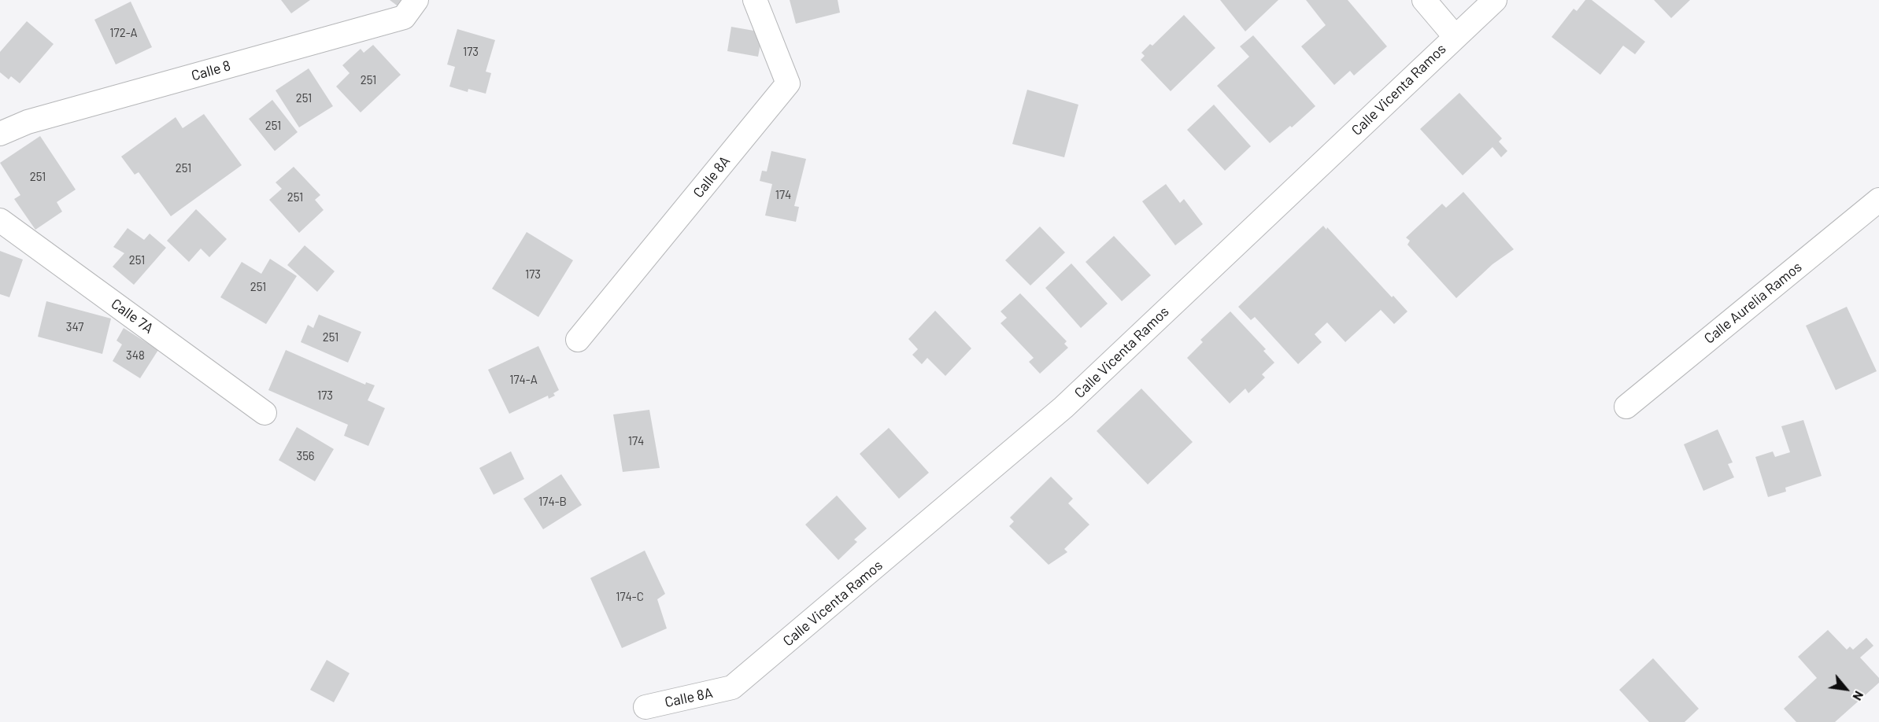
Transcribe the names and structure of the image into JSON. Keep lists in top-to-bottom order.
{
  "streets": {
    "street": [
      "Calle 8",
      "Calle Vicenta Ramos",
      "Calle 8A",
      "Calle Aurelia Ramos",
      "Calle 7A"
    ]
  },
  "crossings": [
    ["Calle Vicenta Ramos", "Calle 8A"]
  ],
  "house_numbers": [
    "172-A",
    "173",
    "251",
    "251",
    "251",
    "251",
    "251",
    "174",
    "251",
    "251",
    "173",
    "251",
    "347",
    "251",
    "348",
    "174-A",
    "173",
    "174",
    "356",
    "174-B",
    "174-C"
  ],
  "north": "bottom right"
}
